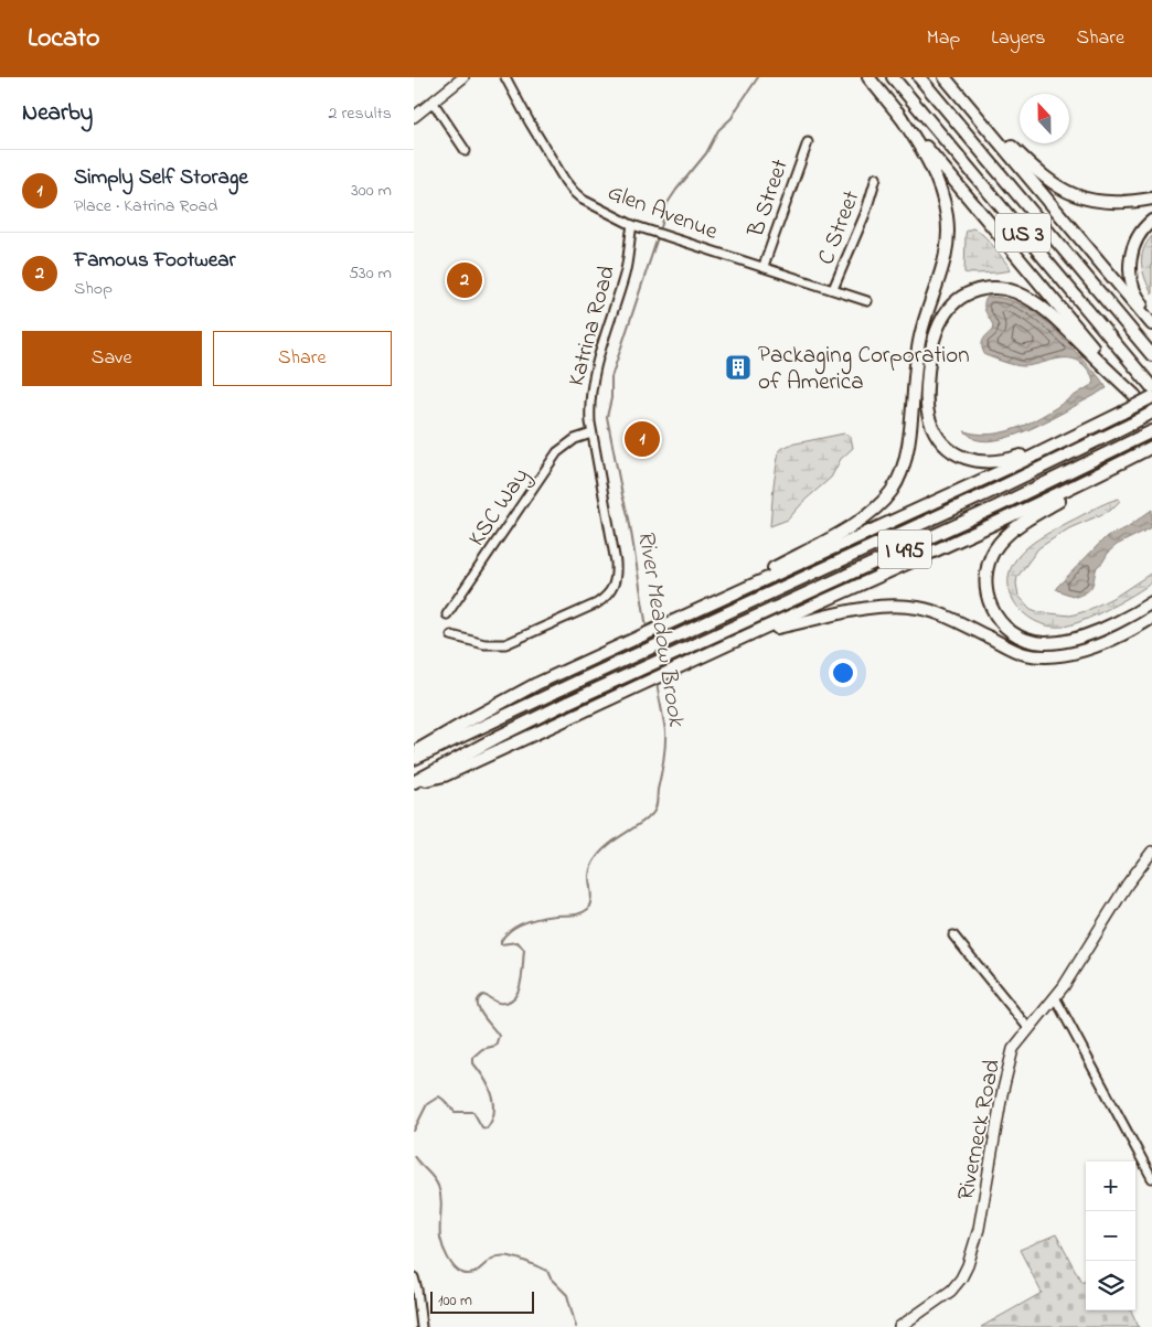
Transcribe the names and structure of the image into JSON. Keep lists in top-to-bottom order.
{
  "streets": {
    "highway": ["US 3", "I 495"],
    "main road": ["Riverneck Road"],
    "street": [
      "B Street",
      "Glen Avenue",
      "C Street",
      "Katrina Road",
      "KSC Way"
    ]
  },
  "crossings": [
    ["B Street", "Glen Avenue"],
    ["Glen Avenue", "C Street"],
    ["Glen Avenue", "Katrina Road"],
    ["Katrina Road", "KSC Way"]
  ],
  "water": ["River Meadow Brook"],
  "places": {
    "building": ["Packaging Corporation of America"]
  },
  "scale_bar": "100 m",
  "north": "top",
  "page": {
    "header": "Locato",
    "nav": ["Map", "Layers", "Share"],
    "heading": ["Nearby", "2 results"],
    "list": [
      {
        "mark": "1",
        "name": "Simply Self Storage",
        "note": "Place · Katrina Road",
        "value": "300 m"
      },
      {
        "mark": "2",
        "name": "Famous Footwear",
        "note": "Shop",
        "value": "530 m"
      }
    ],
    "pins": ["2", "1"],
    "buttons": ["Save", "Share"],
    "map_buttons": ["+", "−"],
    "scale": "100 m"
  }
}
